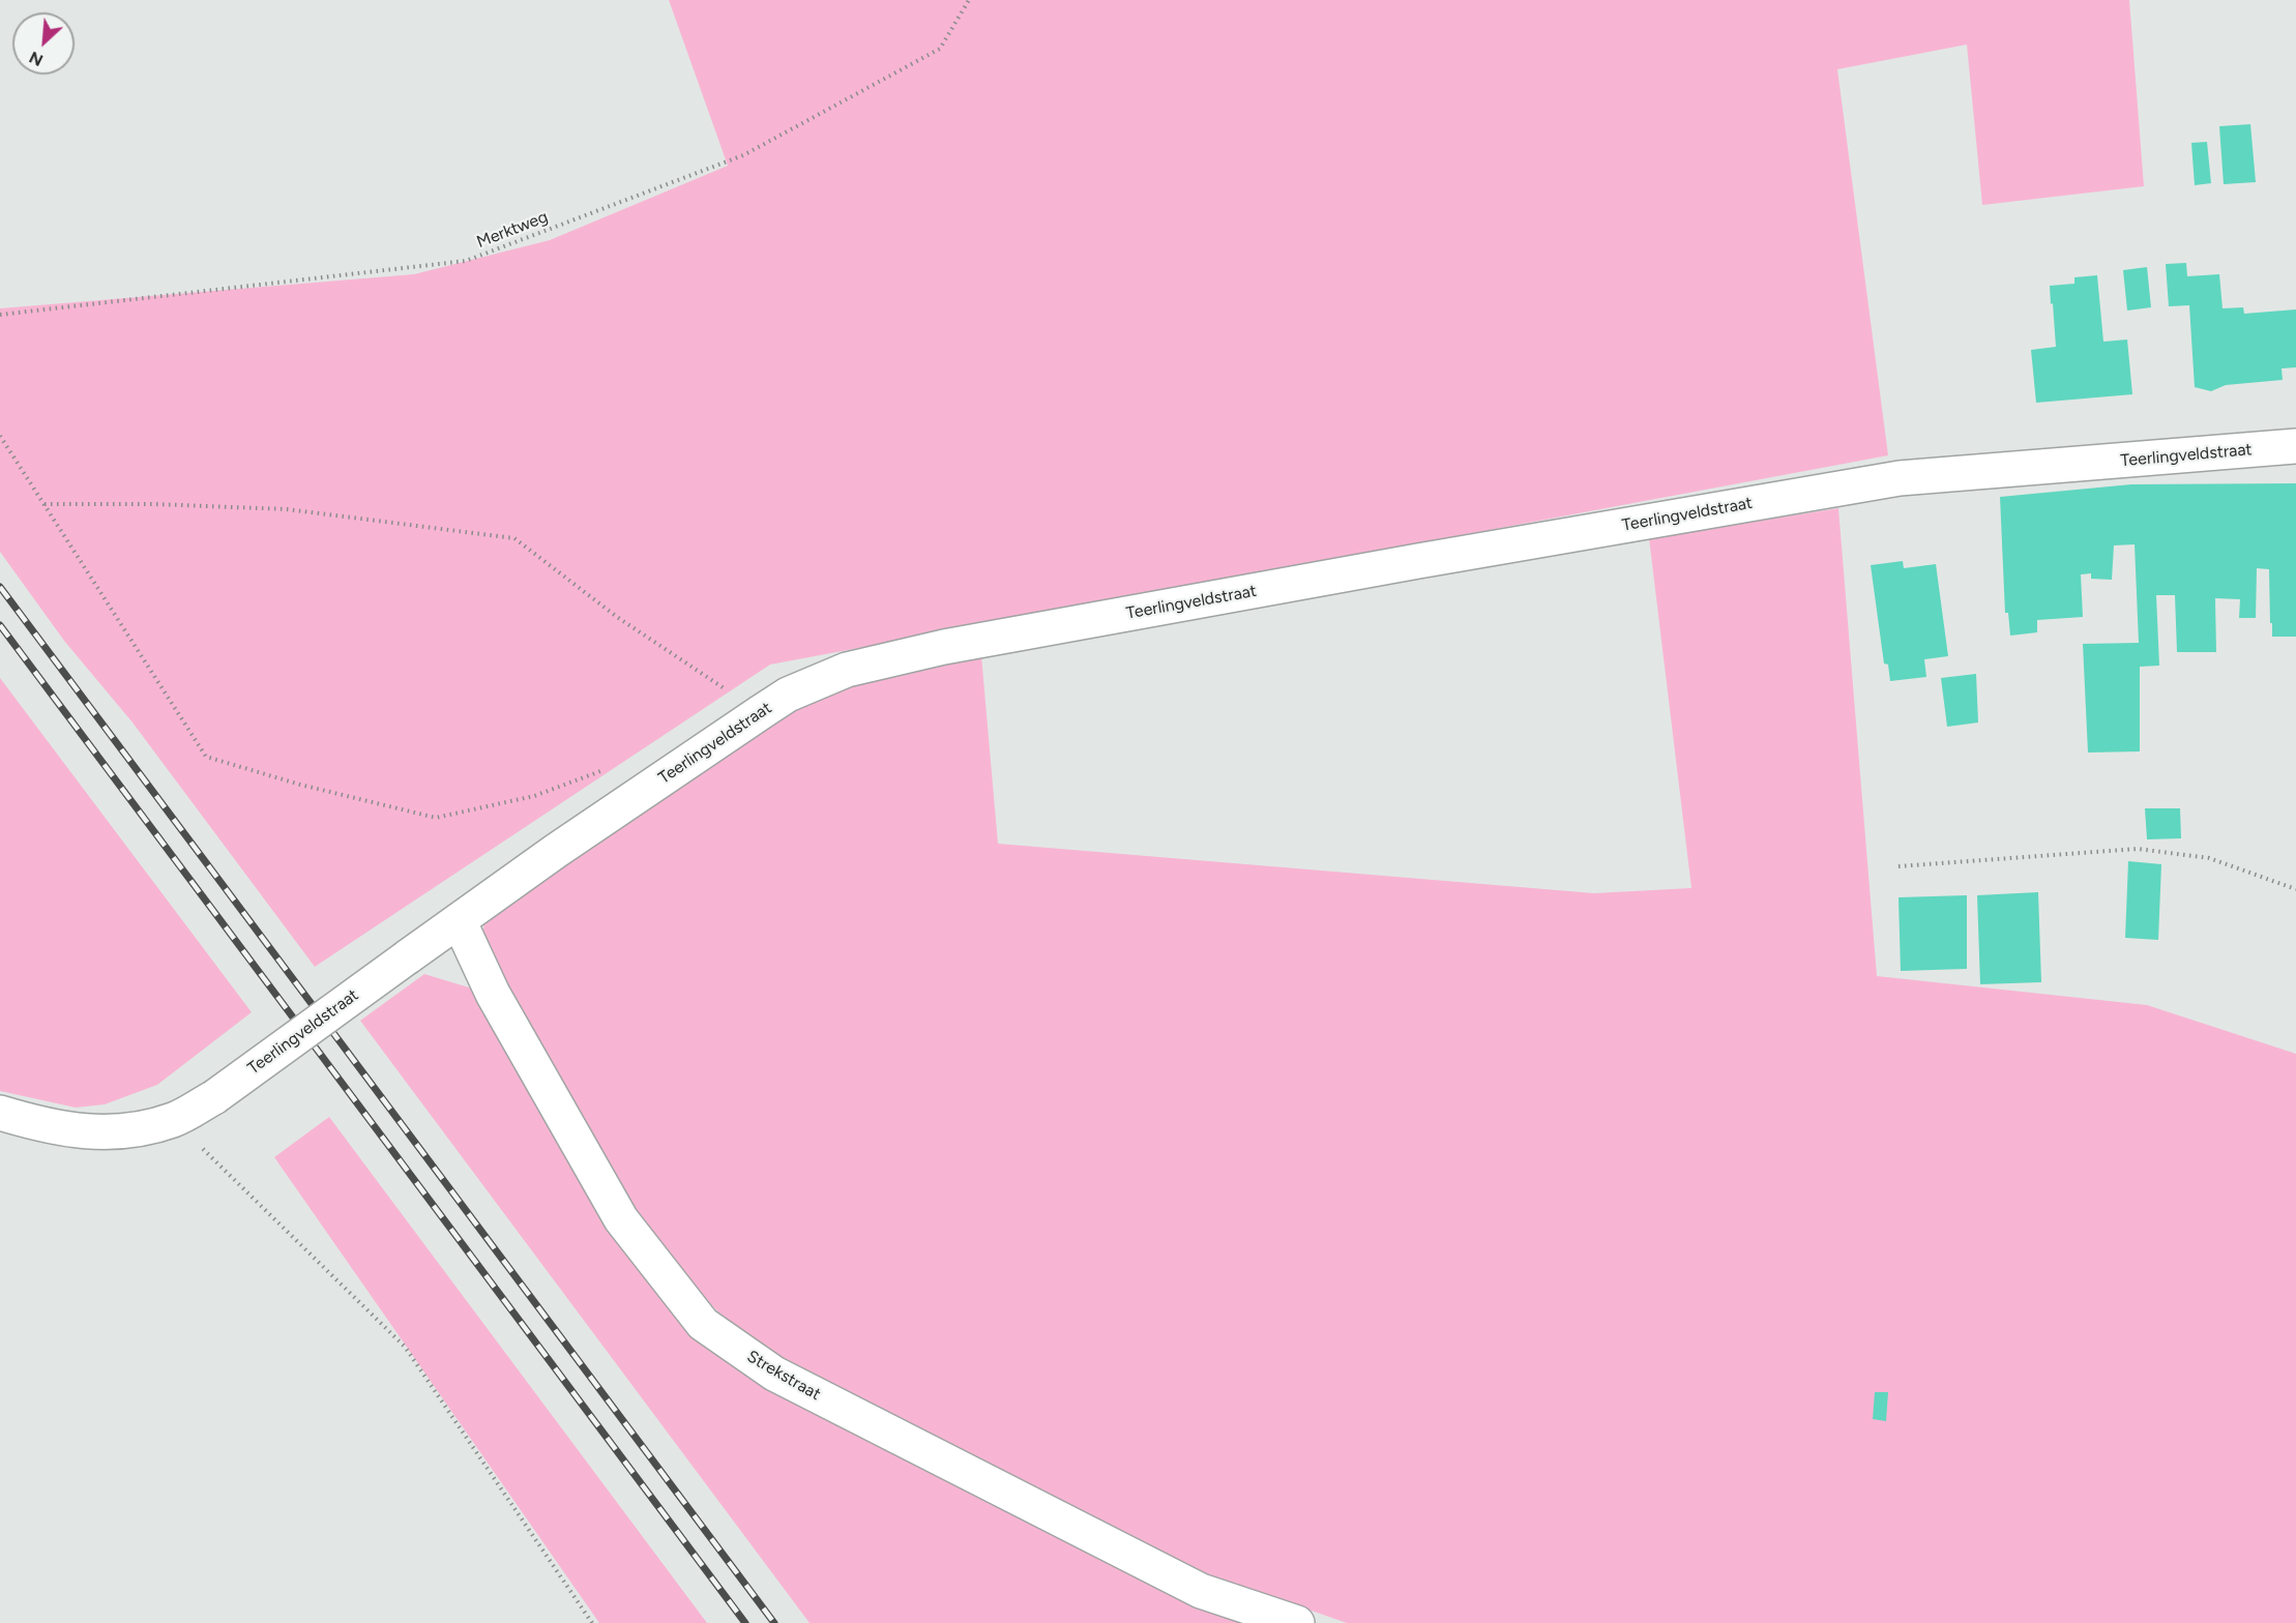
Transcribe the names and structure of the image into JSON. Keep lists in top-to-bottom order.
{
  "streets": {
    "street": ["Teerlingveldstraat", "Strekstraat"],
    "path": ["Merktweg"]
  },
  "crossings": [
    ["Teerlingveldstraat", "Strekstraat"]
  ],
  "north": "bottom left"
}
